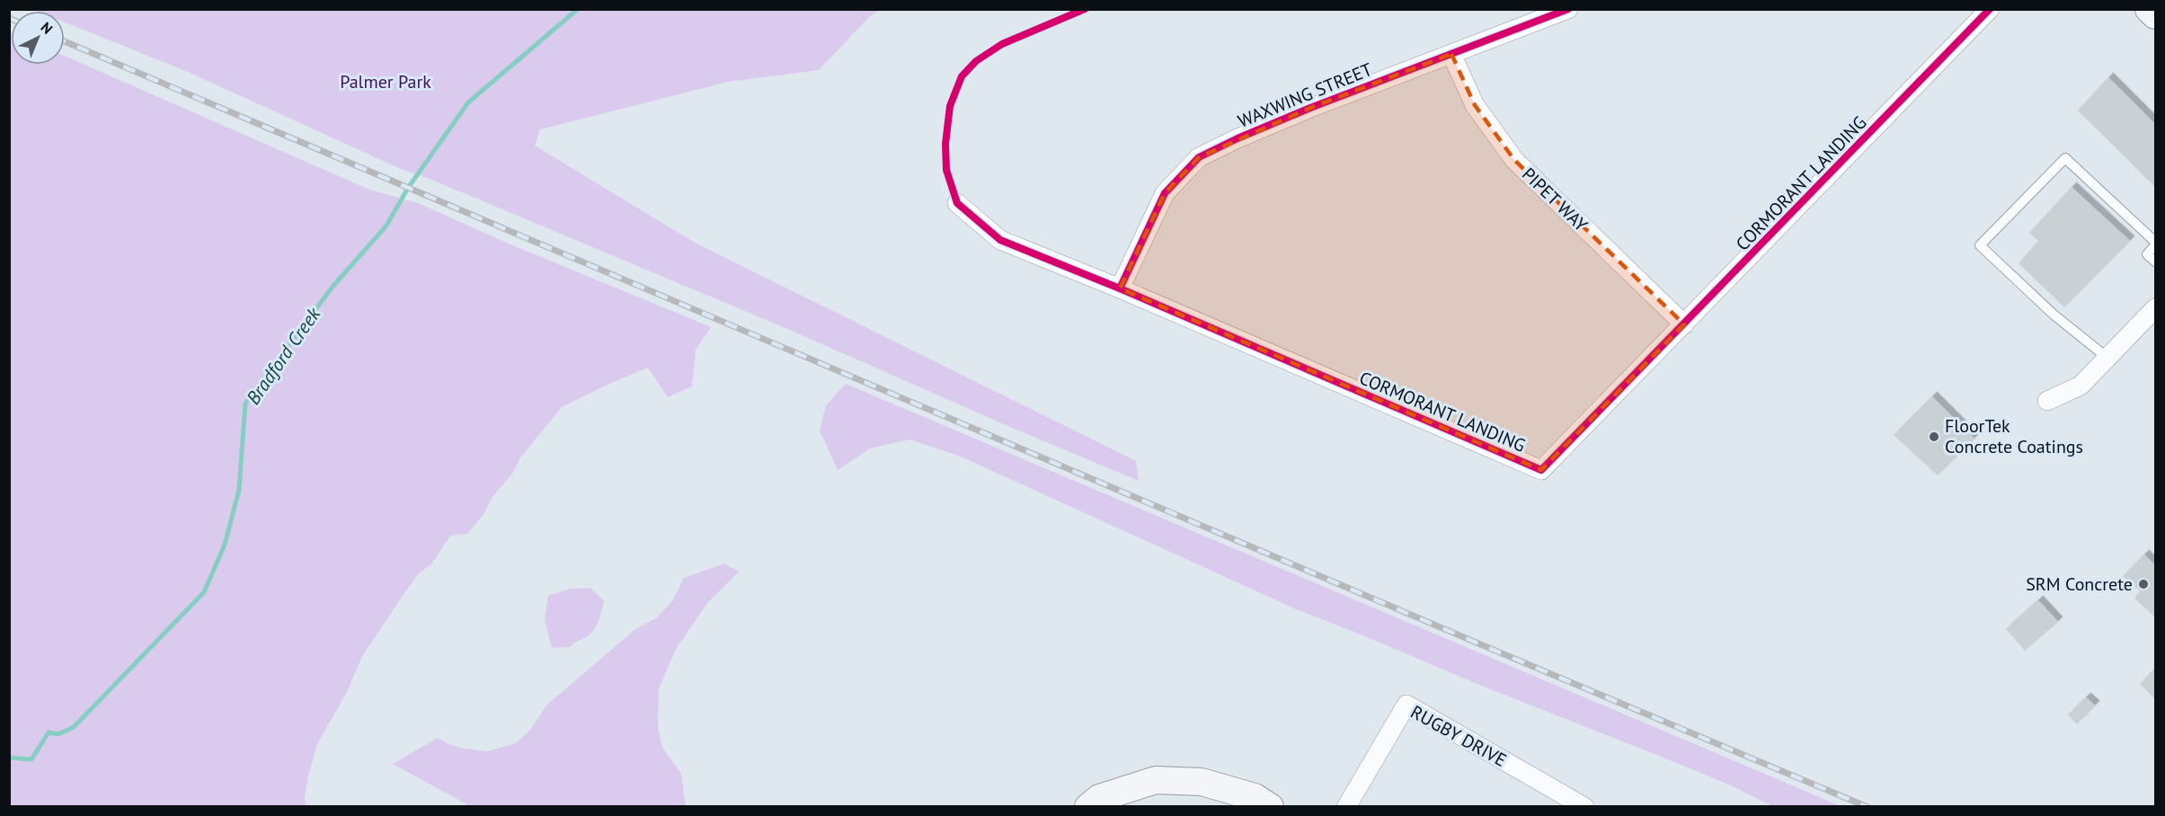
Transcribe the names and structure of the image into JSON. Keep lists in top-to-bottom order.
{
  "streets": {
    "street": [
      "WAXWING STREET",
      "CORMORANT LANDING",
      "PIPET WAY",
      "RUGBY DRIVE"
    ]
  },
  "crossings": [
    ["WAXWING STREET", "CORMORANT LANDING"],
    ["WAXWING STREET", "PIPET WAY"],
    ["CORMORANT LANDING", "PIPET WAY"]
  ],
  "water": ["Bradford Creek"],
  "parks": ["Palmer Park"],
  "places": ["FloorTek Concrete Coatings", "SRM Concrete"],
  "north": "top right"
}
